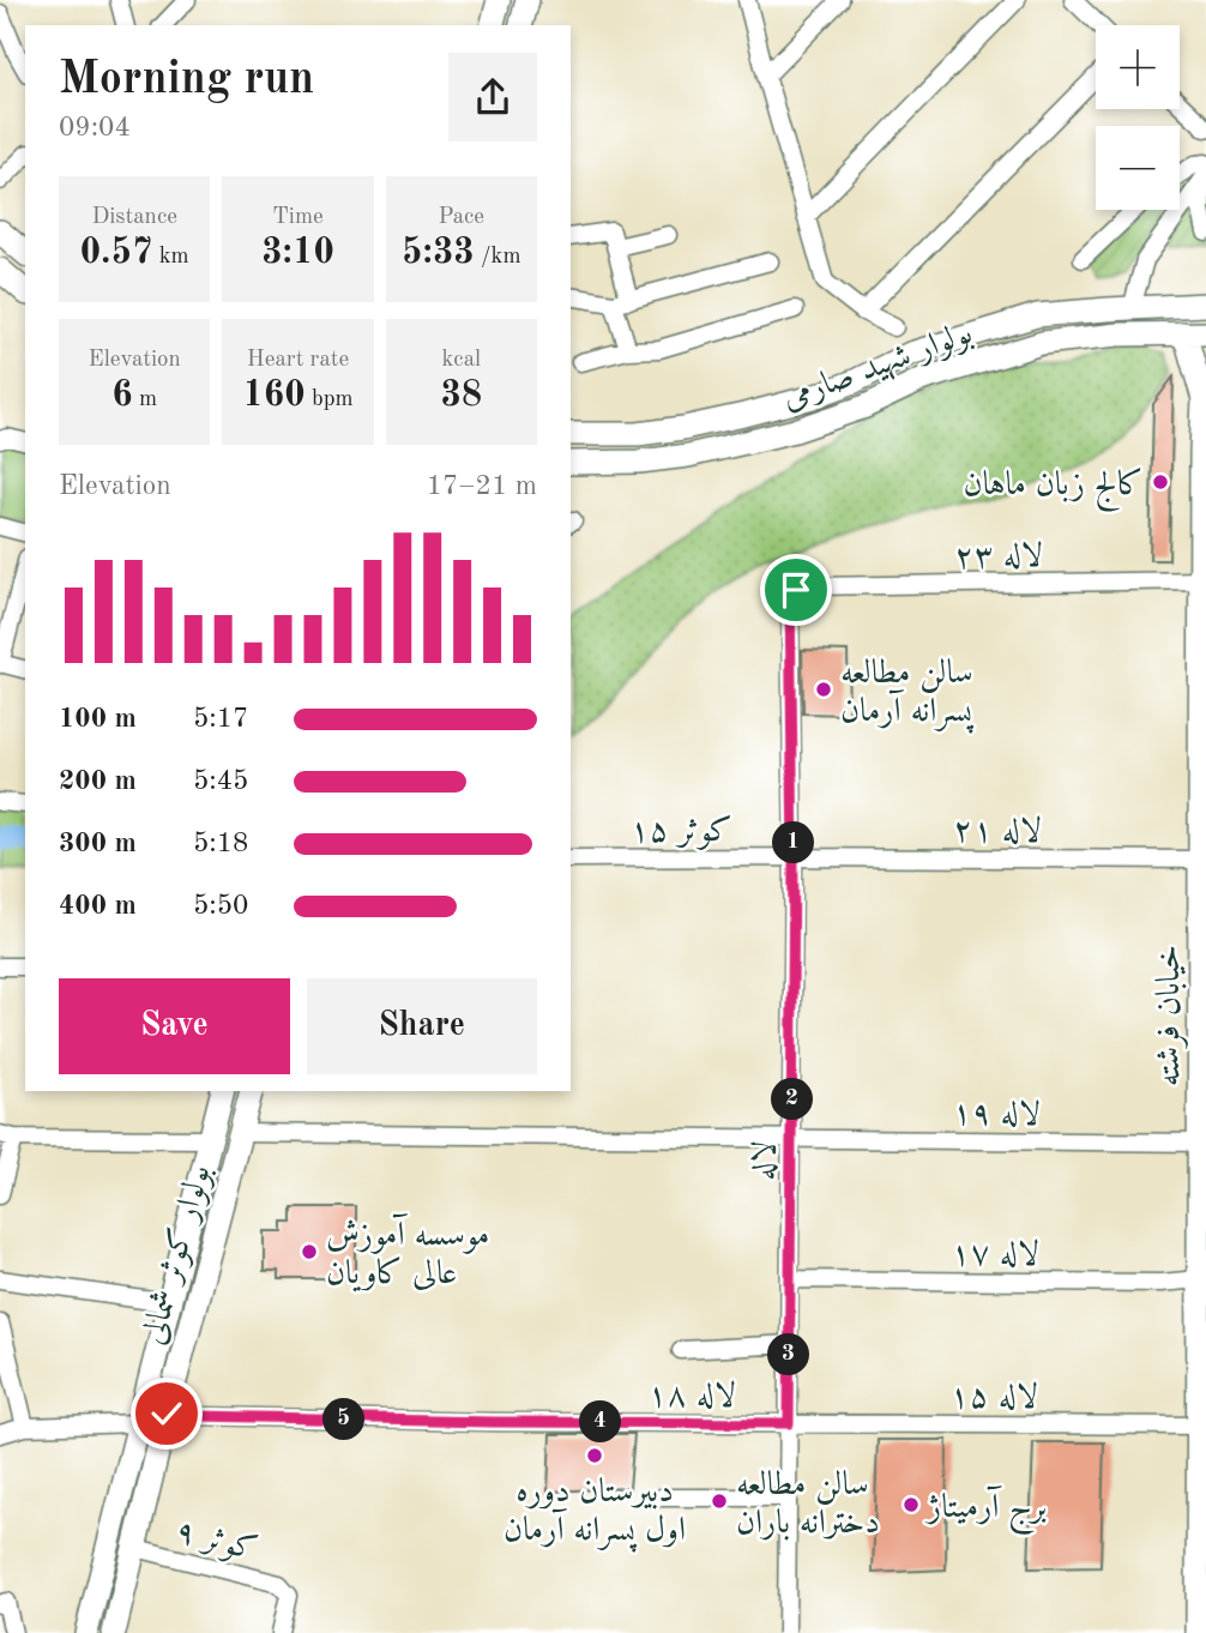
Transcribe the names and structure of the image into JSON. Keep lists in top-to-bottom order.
{
  "streets": {
    "street": [
      "بولوار شهید صارمی",
      "لاله ۲۳",
      "کوثر ۱۵",
      "لاله ۲۱",
      "خیابان فرشته",
      "لاله ۱۹",
      "لاله",
      "لاله ۱۷",
      "بولوار کوثر شمالی",
      "لاله ۱۸",
      "لاله ۱۵",
      "کوثر ۹"
    ]
  },
  "crossings": [
    ["بولوار شهید صارمی", "خیابان فرشته"],
    ["لاله ۲۳", "خیابان فرشته"],
    ["لاله ۲۳", "لاله"],
    ["کوثر ۱۵", "لاله ۲۱"],
    ["کوثر ۱۵", "لاله"],
    ["لاله ۲۱", "خیابان فرشته"],
    ["لاله ۲۱", "لاله"],
    ["خیابان فرشته", "لاله ۱۹"],
    ["خیابان فرشته", "لاله ۱۷"],
    ["خیابان فرشته", "لاله ۱۵"],
    ["لاله ۱۹", "لاله"],
    ["لاله ۱۹", "بولوار کوثر شمالی"],
    ["لاله", "لاله ۱۷"],
    ["لاله", "لاله ۱۸"],
    ["لاله", "لاله ۱۵"],
    ["بولوار کوثر شمالی", "لاله ۱۸"],
    ["بولوار کوثر شمالی", "کوثر ۹"],
    ["لاله ۱۸", "لاله ۱۵"]
  ],
  "places": [
    "کالج زبان ماهان",
    "سالن مطالعه پسرانه آرمان",
    "موسسه آموزش عالی کاویان",
    "دبیرستان دوره اول پسرانه آرمان",
    "سالن مطالعه دخترانه باران",
    "برج آرمیتاژ"
  ],
  "page": {
    "map_buttons": ["+", "−"],
    "heading": ["Morning run", "09:04"],
    "stats": [
      ["Distance", "0.57 km"],
      ["Time", "3:10"],
      ["Pace", "5:33 /km"],
      ["Elevation", "6 m"],
      ["Heart rate", "160 bpm"],
      ["kcal", "38"]
    ],
    "chart": ["Elevation", "17–21 m"],
    "list": [
      {
        "name": "100 m",
        "note": "5:17"
      },
      {
        "name": "200 m",
        "note": "5:45"
      },
      {
        "name": "300 m",
        "note": "5:18"
      },
      {
        "name": "400 m",
        "note": "5:50"
      }
    ],
    "pins": [
      "1",
      "2",
      "3",
      "5",
      "4"
    ],
    "buttons": ["Save", "Share"]
  }
}
